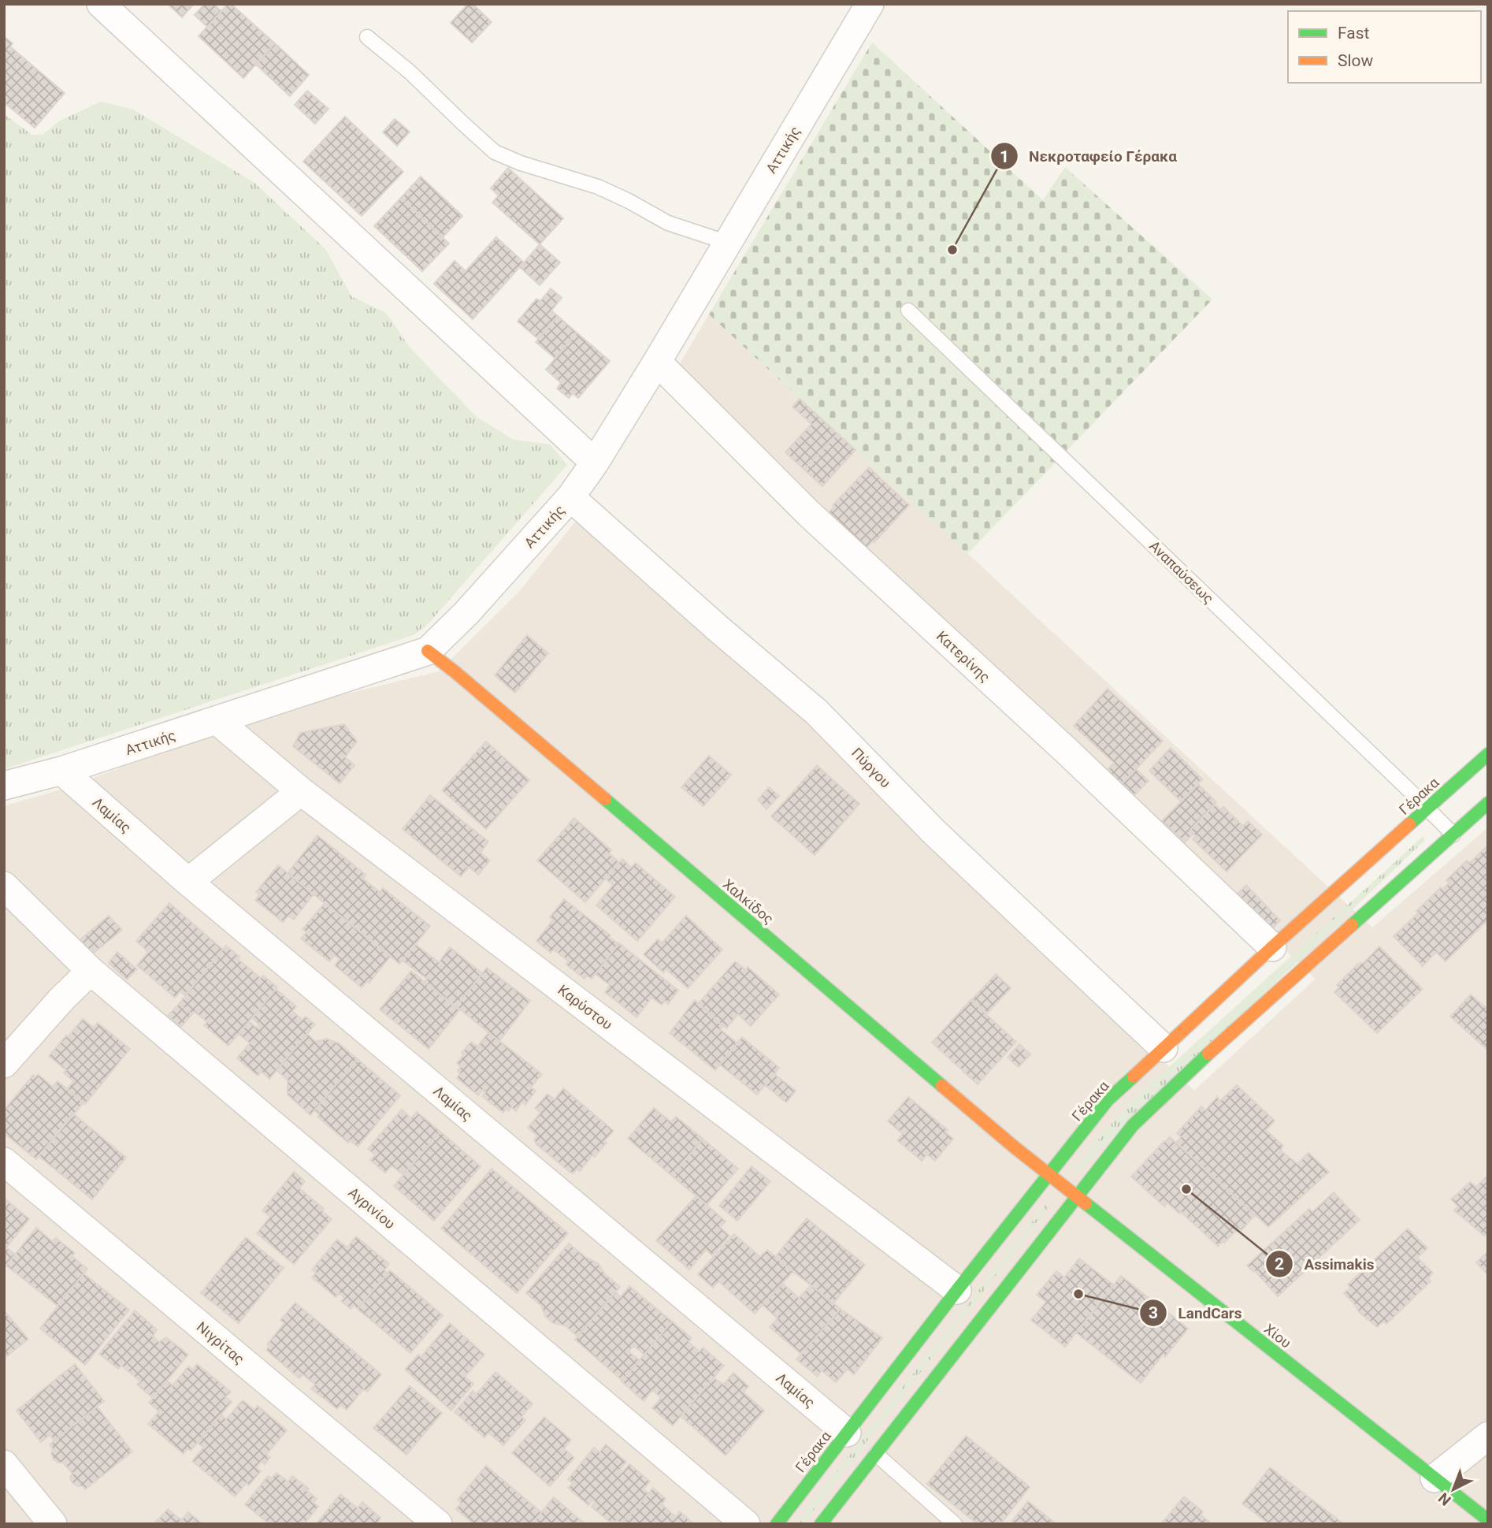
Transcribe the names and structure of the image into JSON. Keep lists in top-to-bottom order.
{
  "streets": {
    "street": [
      "Αττικής",
      "Κατερίνης",
      "Πύργου",
      "Γέρακα",
      "Λαμίας",
      "Χαλκίδος",
      "Καρύστου",
      "Αγρινίου",
      "Χίου",
      "Νιγρίτας"
    ],
    "lane": ["Αναπαύσεως"]
  },
  "crossings": [
    ["Αττικής", "Κατερίνης"],
    ["Αττικής", "Πύργου"],
    ["Αττικής", "Λαμίας"],
    ["Αττικής", "Χαλκίδος"],
    ["Αττικής", "Καρύστου"],
    ["Αναπαύσεως", "Γέρακα"],
    ["Κατερίνης", "Γέρακα"],
    ["Πύργου", "Γέρακα"],
    ["Γέρακα", "Λαμίας"],
    ["Γέρακα", "Χαλκίδος"],
    ["Γέρακα", "Καρύστου"],
    ["Γέρακα", "Χίου"],
    ["Χαλκίδος", "Χίου"]
  ],
  "places": ["Νεκροταφείο Γέρακα", "Assimakis", "LandCars"],
  "legend": ["Fast", "Slow"],
  "north": "bottom left"
}
